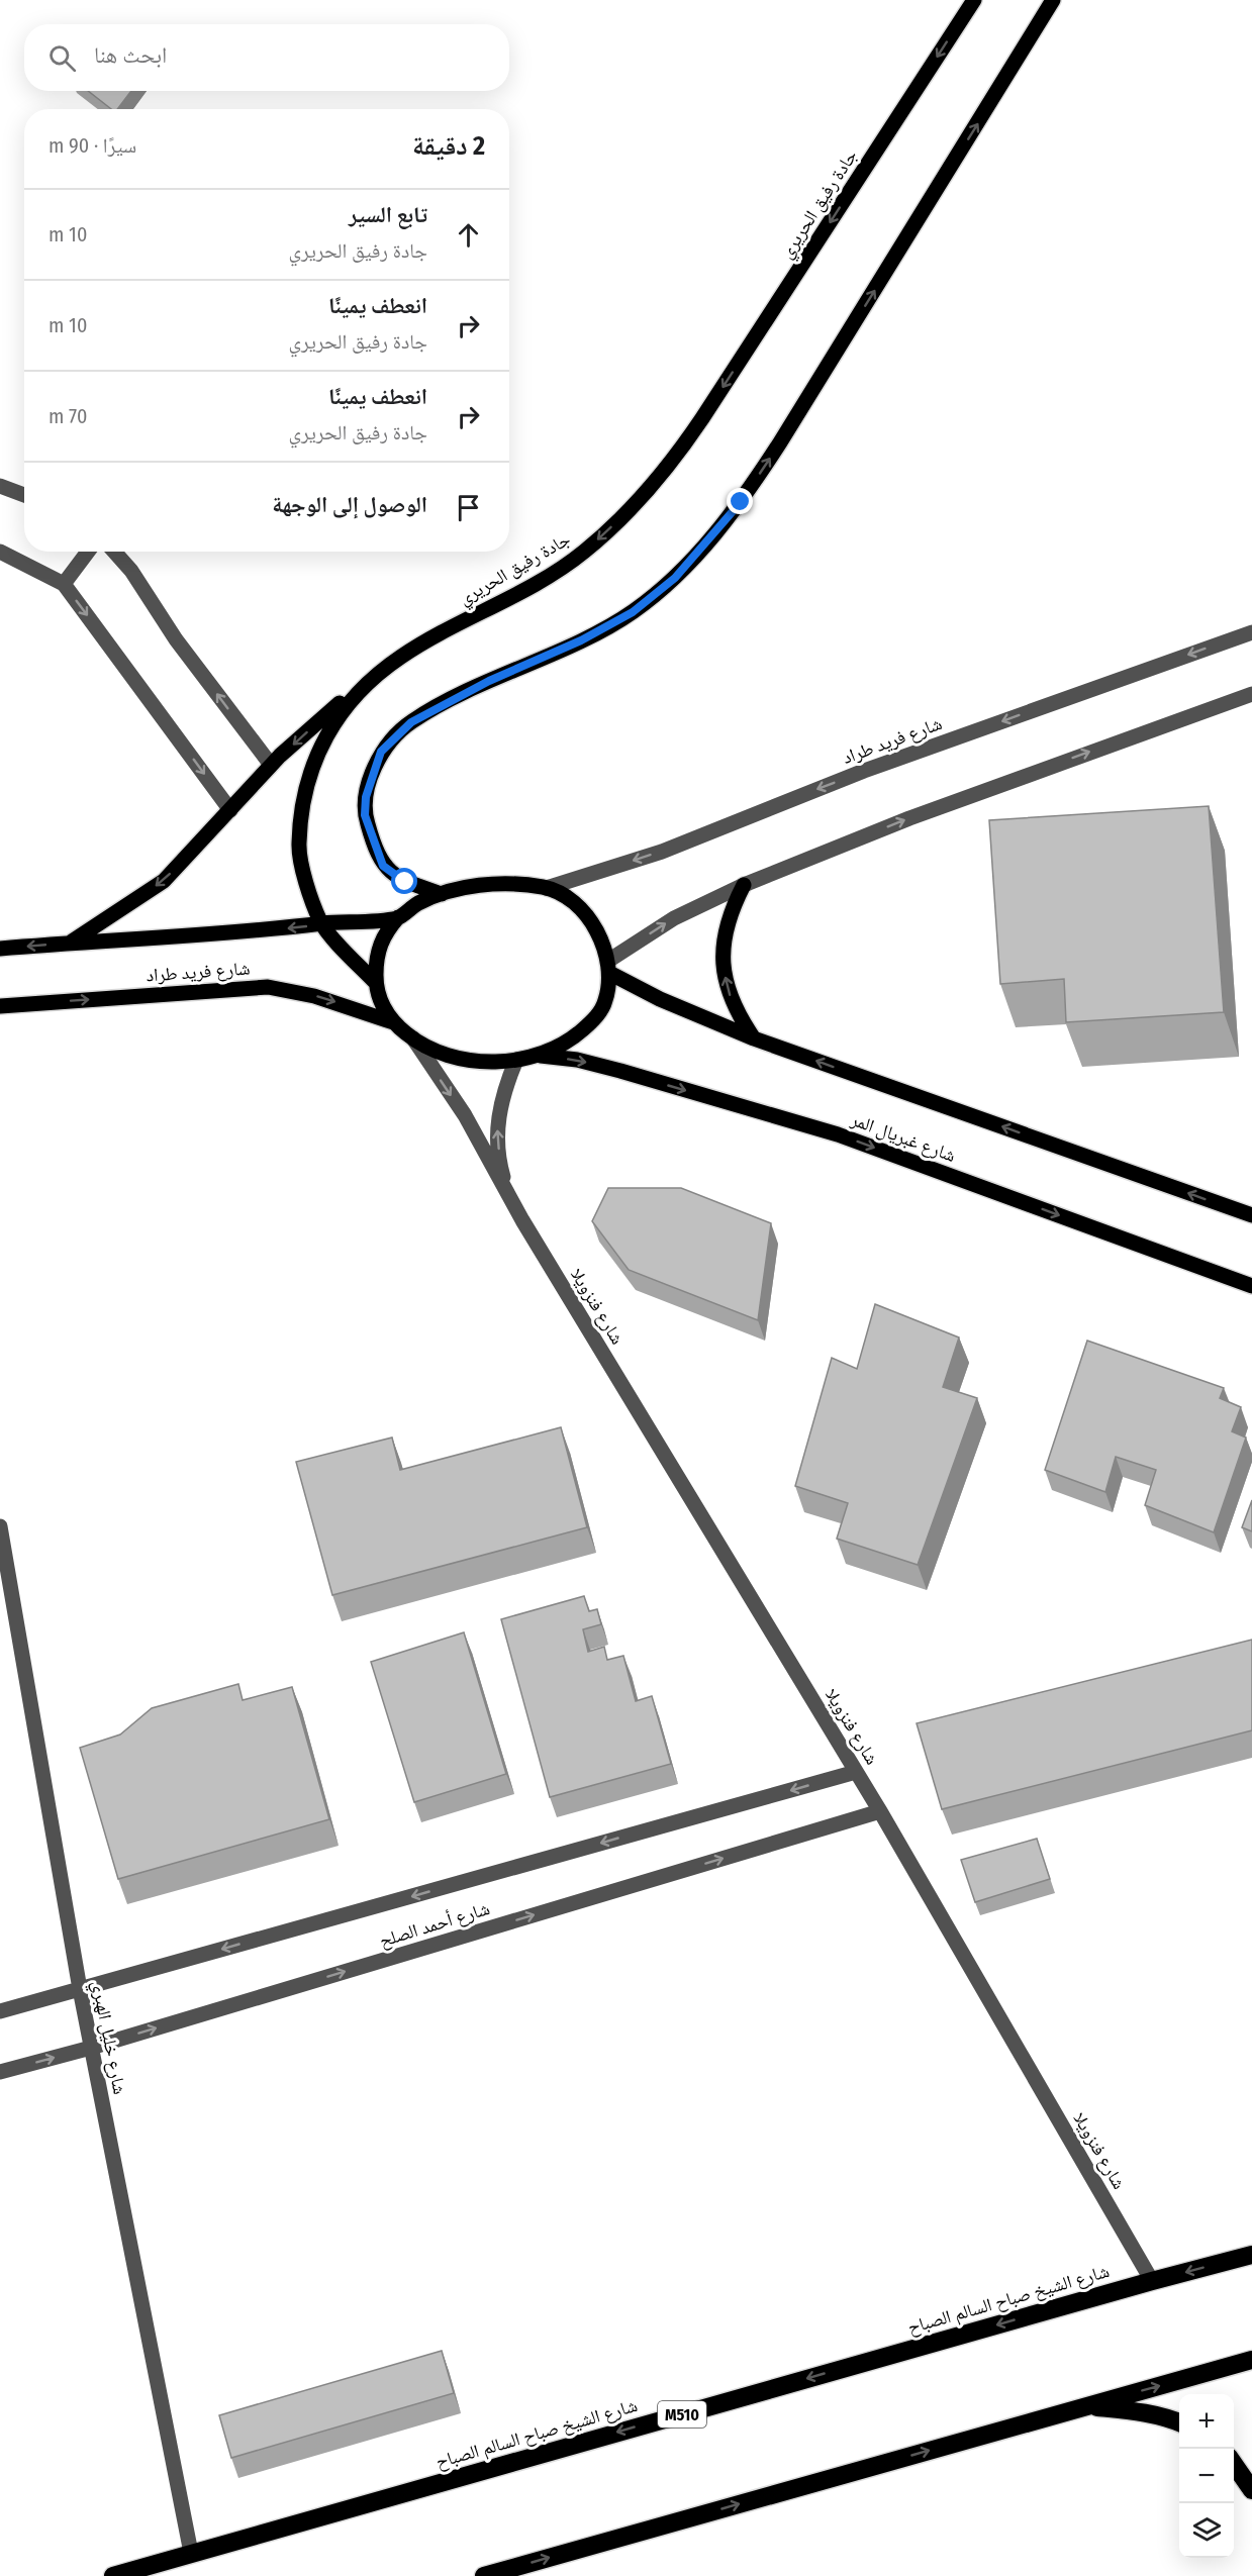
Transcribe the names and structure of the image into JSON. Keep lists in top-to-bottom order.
{
  "streets": {
    "highway": ["شارع الشيخ صباح السالم الصباح", "M510"],
    "main road": ["جادة رفيق الحريري", "شارع فريد طراد", "شارع غبريال المر"],
    "street": ["شارع فنزويلا", "شارع أحمد الصلح", "شارع خليل الهبري"]
  },
  "crossings": [
    ["جادة رفيق الحريري", "شارع فريد طراد"],
    ["جادة رفيق الحريري", "شارع غبريال المر"],
    ["جادة رفيق الحريري", "شارع فنزويلا"],
    ["شارع فريد طراد", "شارع غبريال المر"],
    ["شارع فريد طراد", "شارع فنزويلا"],
    ["شارع غبريال المر", "شارع فنزويلا"],
    ["شارع فنزويلا", "شارع أحمد الصلح"],
    ["شارع فنزويلا", "شارع الشيخ صباح السالم الصباح"],
    ["شارع أحمد الصلح", "شارع خليل الهبري"],
    ["شارع خليل الهبري", "شارع الشيخ صباح السالم الصباح"]
  ],
  "one_way": ["جادة رفيق الحريري"],
  "page": {
    "search": "ابحث هنا",
    "heading": ["2 دقيقة", "سيرًا · 90 m"],
    "list": [
      ["تابع السير", "جادة رفيق الحريري", "10 m"],
      ["انعطف يمينًا", "جادة رفيق الحريري", "10 m"],
      ["انعطف يمينًا", "جادة رفيق الحريري", "70 m"],
      "الوصول إلى الوجهة"
    ],
    "map_buttons": ["+", "−"]
  }
}
